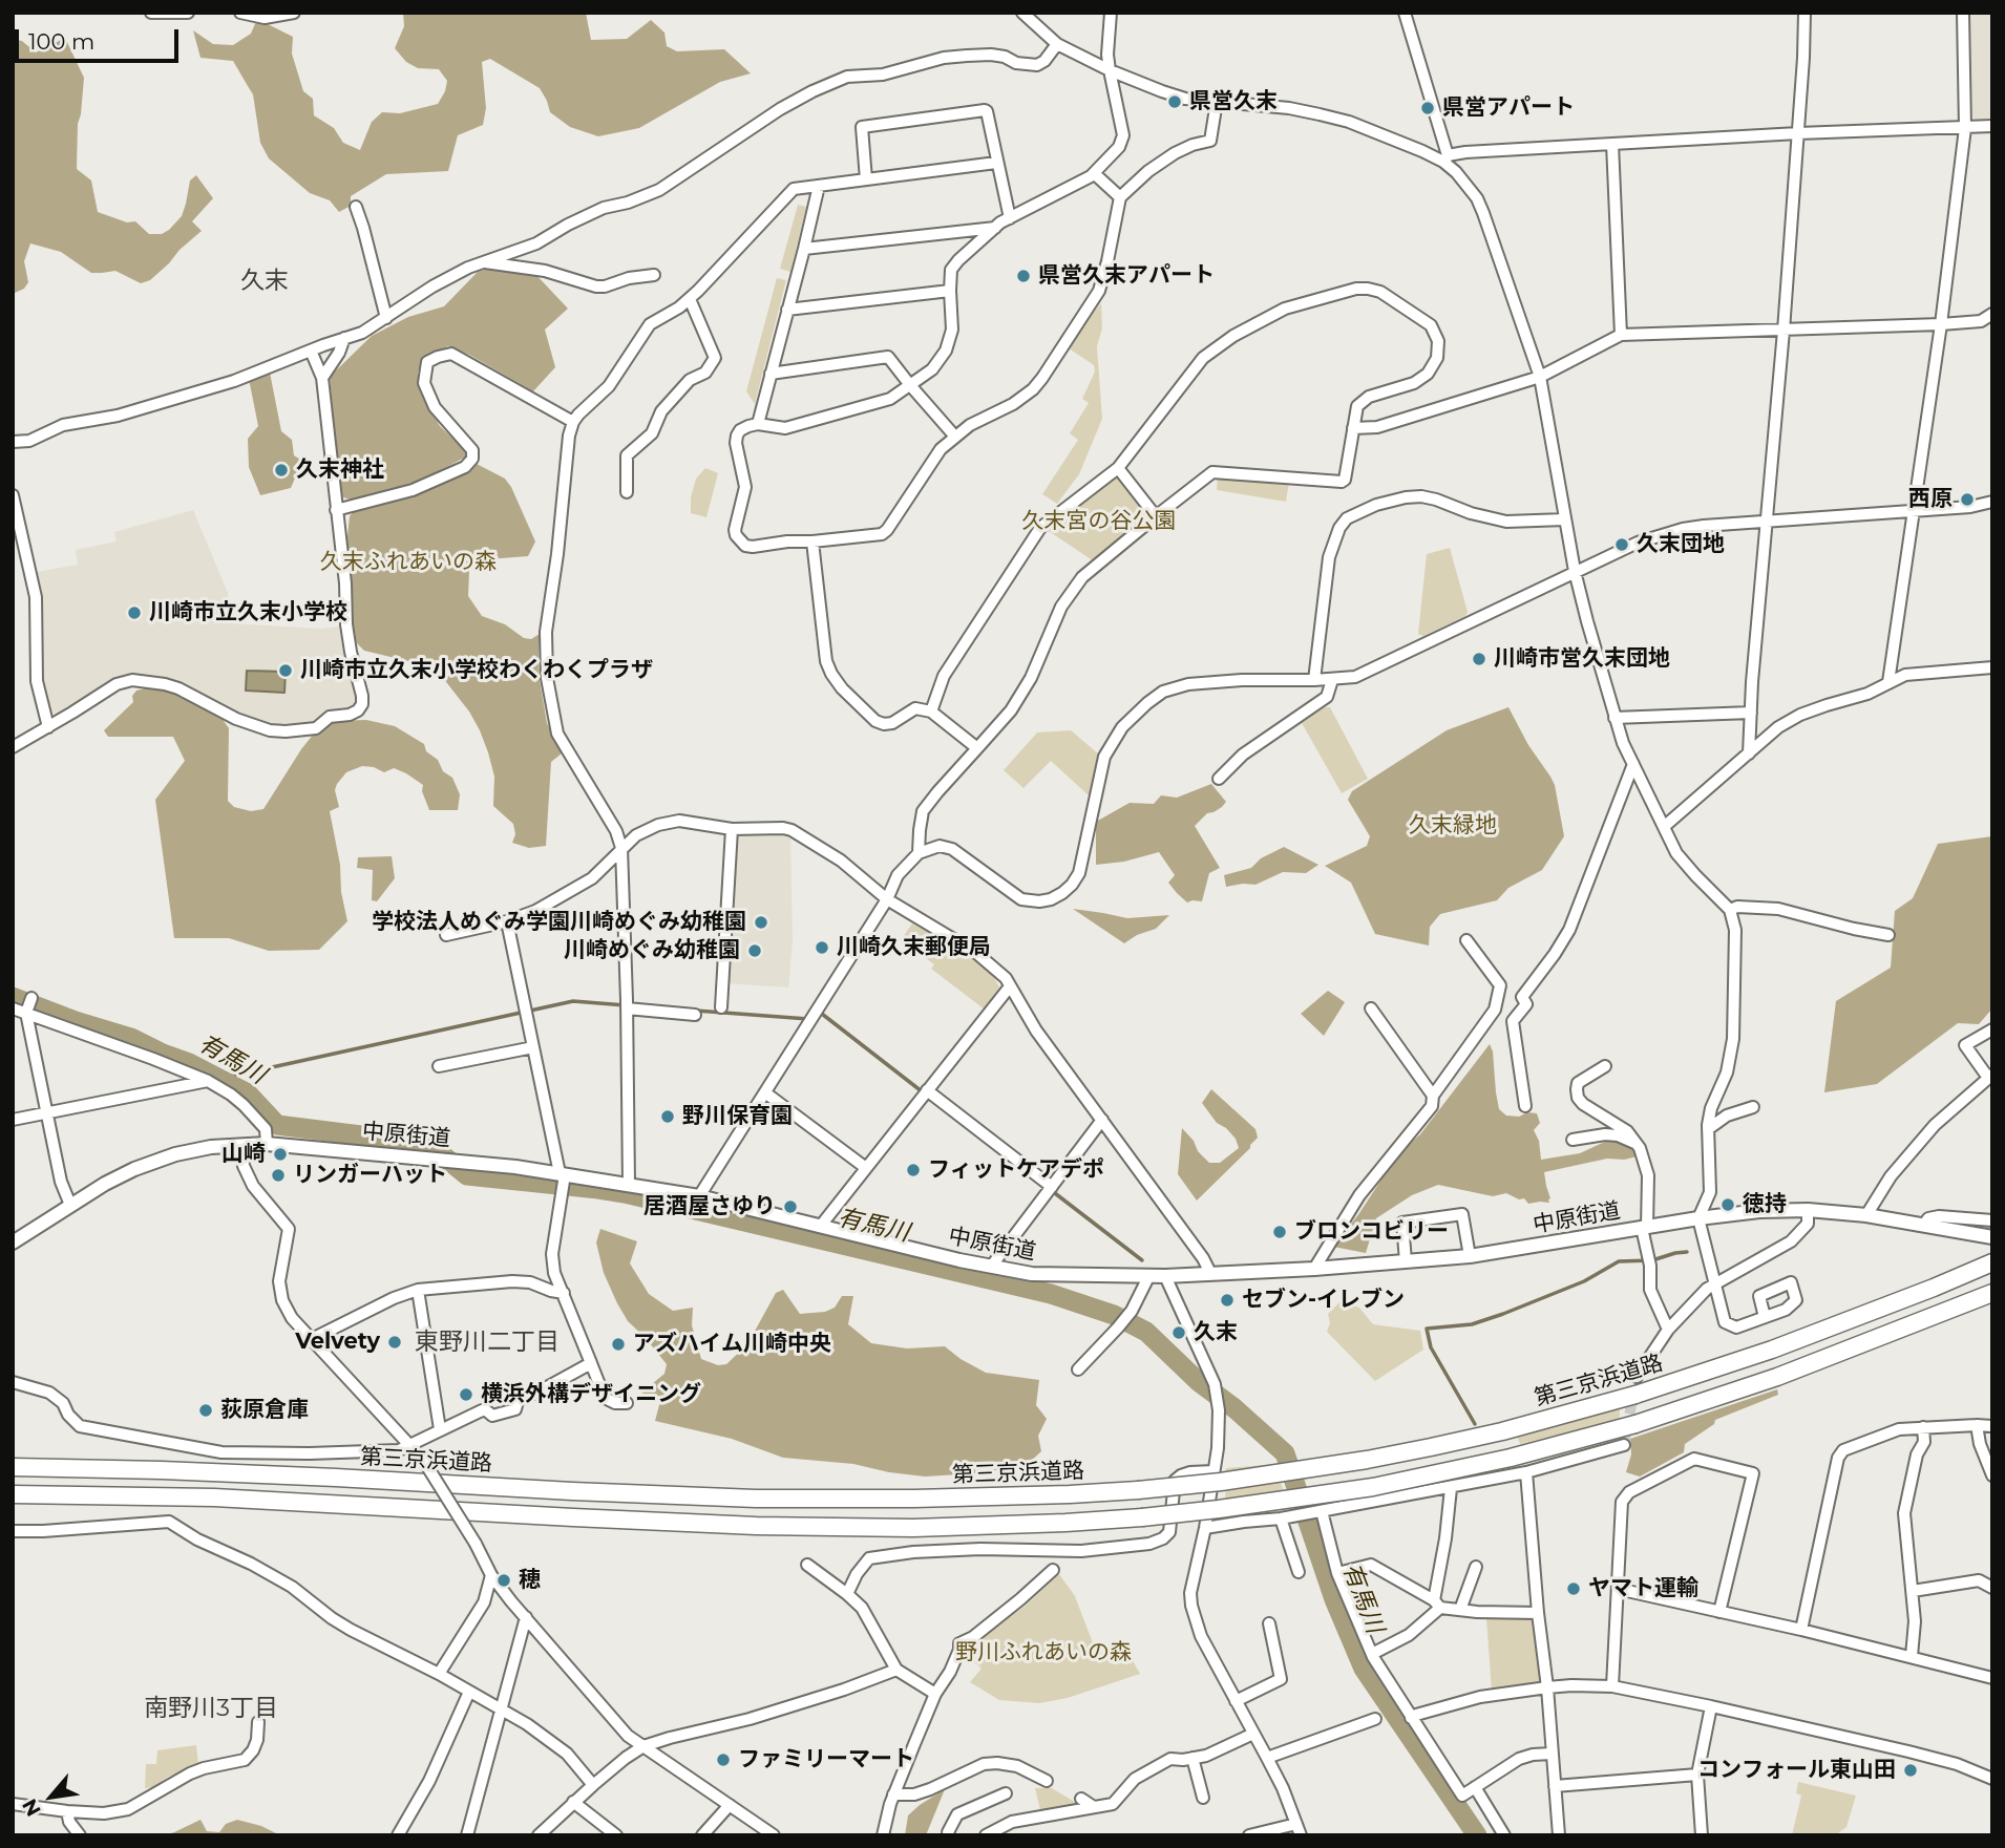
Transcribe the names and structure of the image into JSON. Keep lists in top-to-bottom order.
{
  "streets": {
    "highway": ["第三京浜道路"],
    "main road": ["中原街道"]
  },
  "districts": ["久末", "東野川二丁目", "南野川3丁目"],
  "water": ["有馬川"],
  "parks": [
    "久末宮の谷公園",
    "久末ふれあいの森",
    "久末緑地",
    "野川ふれあいの森"
  ],
  "places": [
    "県営久末",
    "県営アパート",
    "県営久末アパート",
    "久末神社",
    "西原",
    "久末団地",
    "川崎市立久末小学校",
    "川崎市営久末団地",
    "川崎市立久末小学校わくわくプラザ",
    "学校法人めぐみ学園川崎めぐみ幼稚園",
    "川崎久末郵便局",
    "川崎めぐみ幼稚園",
    "野川保育園",
    "山崎",
    "フィットケアデポ",
    "リンガーハット",
    "徳持",
    "居酒屋さゆり",
    "ブロンコビリー",
    "セブン-イレブン",
    "久末",
    "Velvety",
    "アズハイム川崎中央",
    "横浜外構デザイニング",
    "荻原倉庫",
    "穂",
    "ヤマト運輸",
    "ファミリーマート",
    "コンフォール東山田"
  ],
  "scale_bar": "100 m",
  "north": "bottom left"
}
